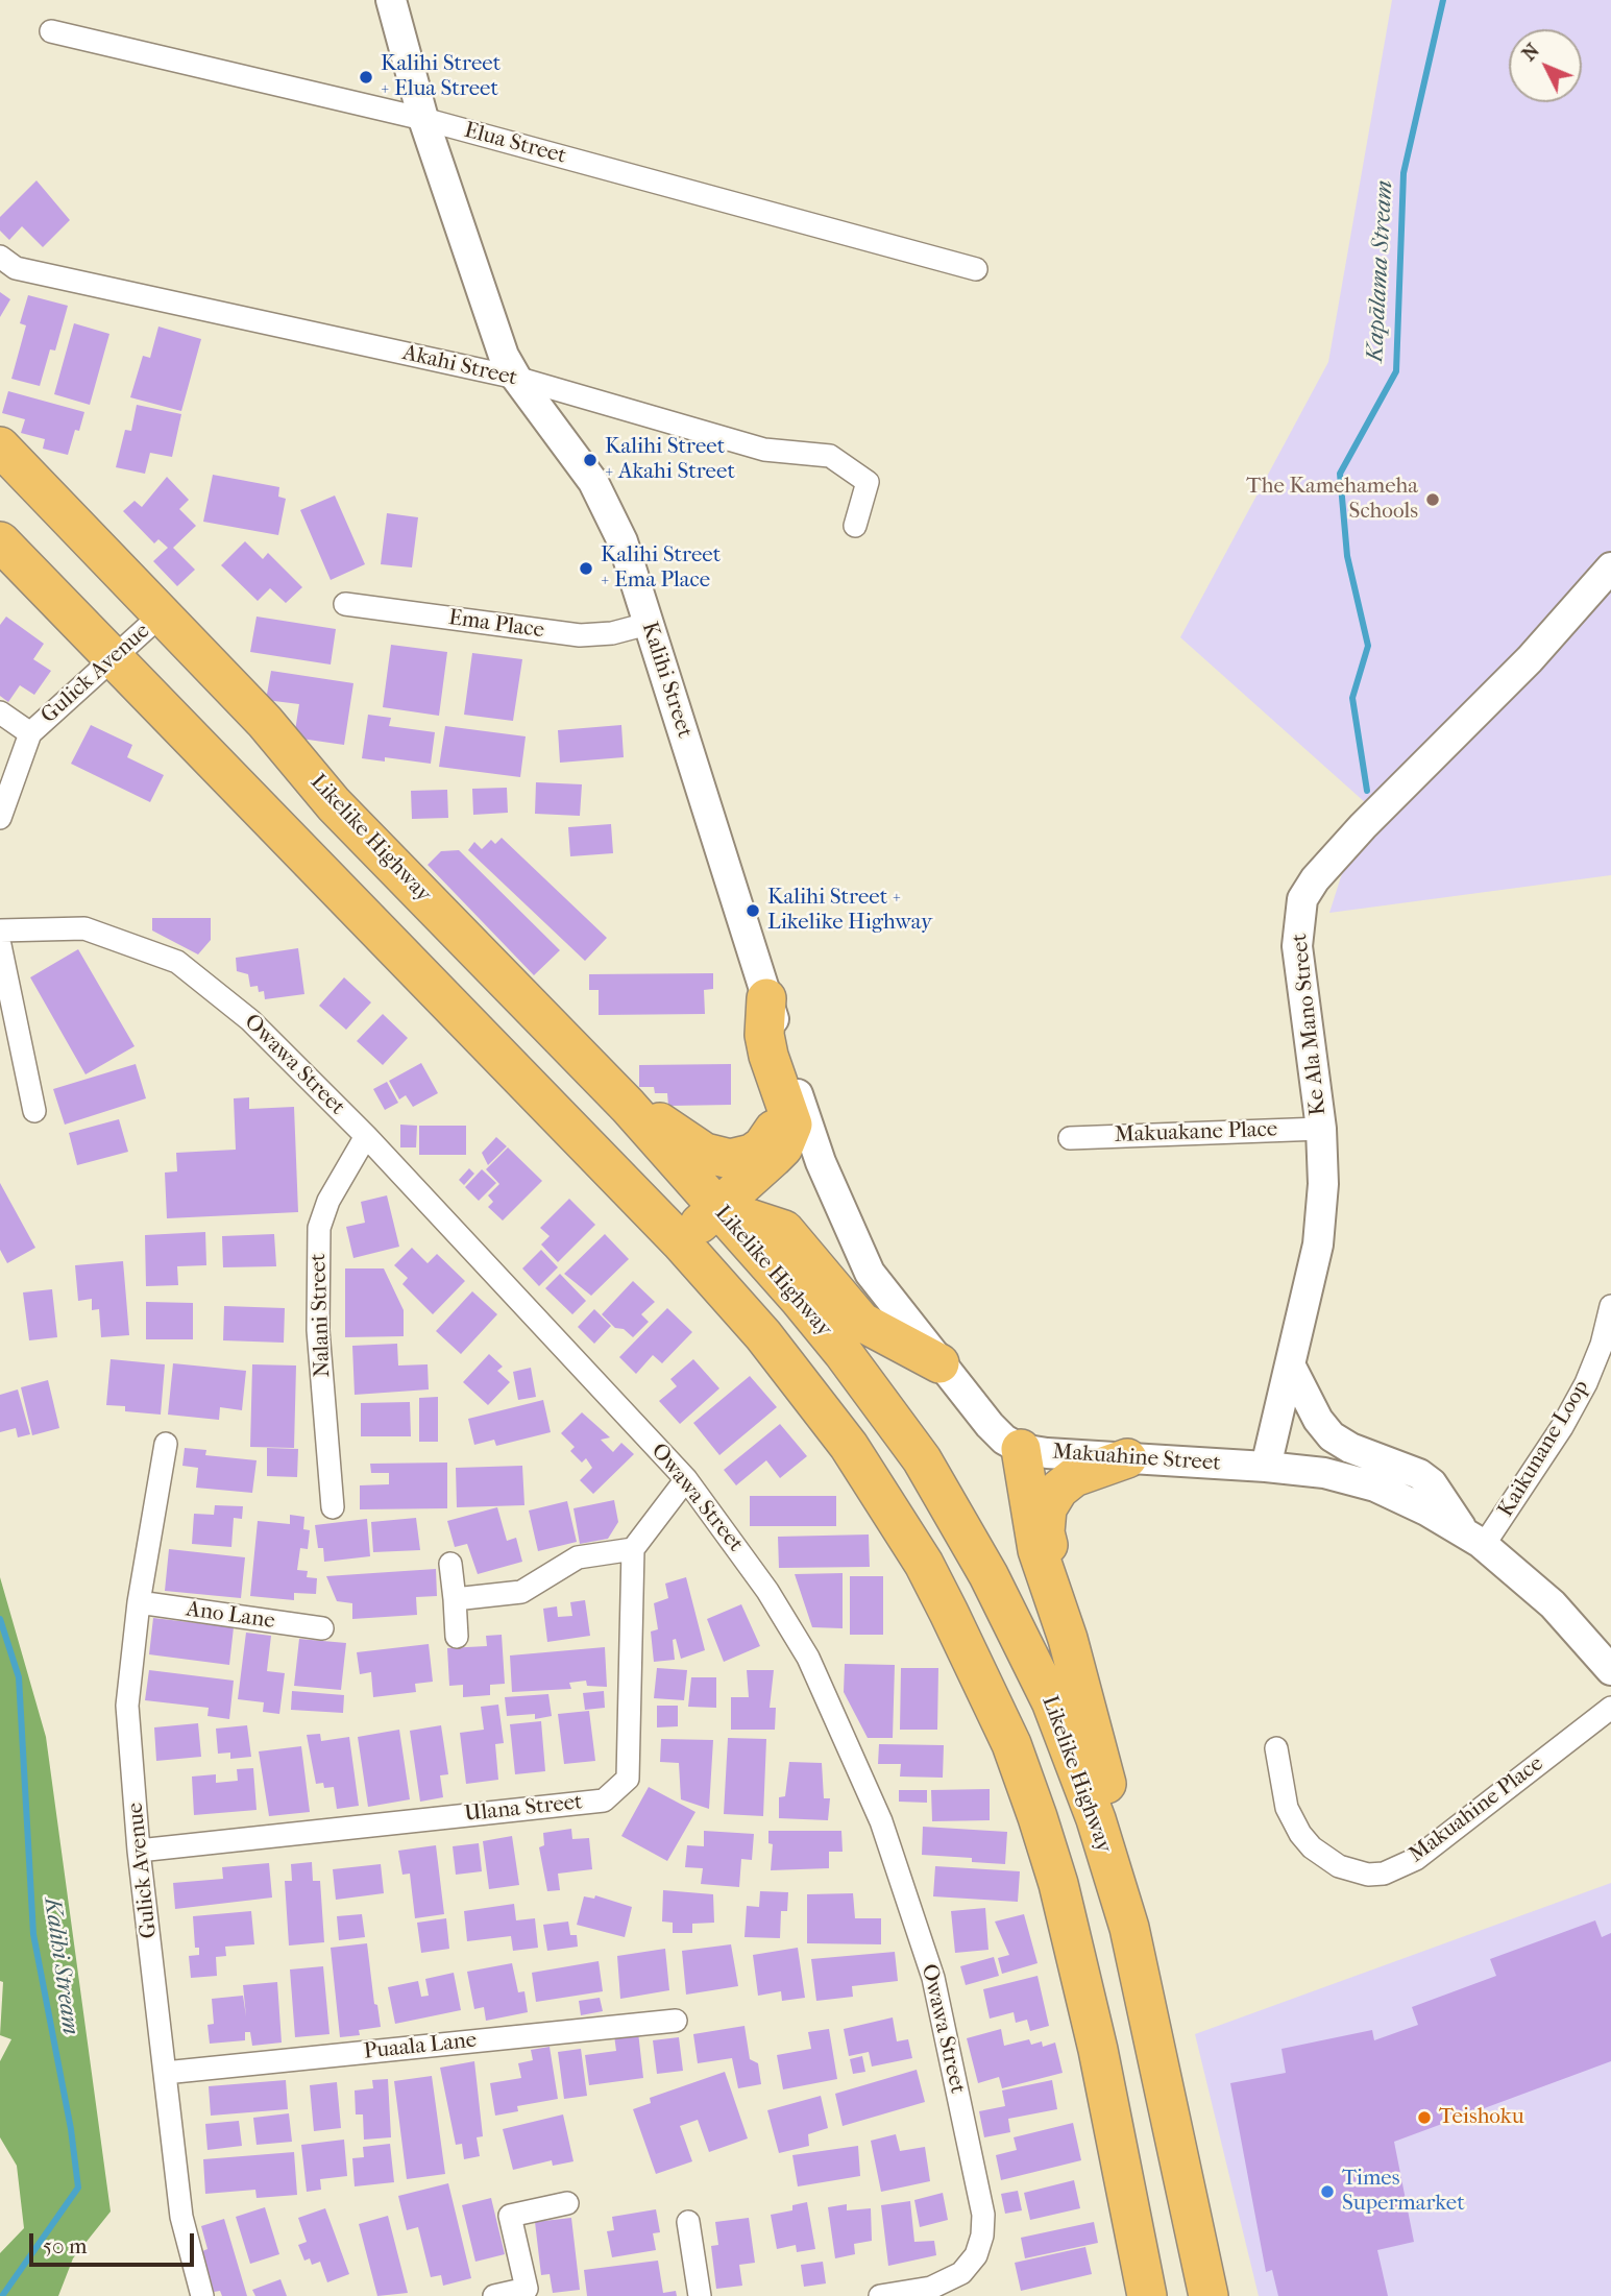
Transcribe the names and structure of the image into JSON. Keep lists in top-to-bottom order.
{
  "streets": {
    "highway": ["Likelike Highway"],
    "street": [
      "Elua Street",
      "Akahi Street",
      "Ema Place",
      "Gulick Avenue",
      "Kalihi Street",
      "Ke Ala Mano Street",
      "Owawa Street",
      "Makuakane Place",
      "Nalani Street",
      "Kaikunane Loop",
      "Makuahine Street",
      "Ano Lane",
      "Ulana Street",
      "Makuahine Place",
      "Puaala Lane"
    ]
  },
  "crossings": [
    ["Elua Street", "Kalihi Street"],
    ["Akahi Street", "Kalihi Street"],
    ["Ema Place", "Kalihi Street"],
    ["Gulick Avenue", "Likelike Highway"],
    ["Gulick Avenue", "Ano Lane"],
    ["Gulick Avenue", "Ulana Street"],
    ["Gulick Avenue", "Puaala Lane"],
    ["Kalihi Street", "Makuahine Street"],
    ["Ke Ala Mano Street", "Makuakane Place"],
    ["Ke Ala Mano Street", "Makuahine Street"],
    ["Owawa Street", "Nalani Street"],
    ["Kaikunane Loop", "Makuahine Street"]
  ],
  "water": ["Kapālama Stream", "Kalihi Stream"],
  "places": [
    "Kalihi Street + Elua Street",
    "Kalihi Street + Akahi Street",
    "The Kamehameha Schools",
    "Kalihi Street + Ema Place",
    "Kalihi Street + Likelike Highway",
    "Teishoku",
    "Times Supermarket"
  ],
  "scale_bar": "50 m",
  "north": "top left"
}
